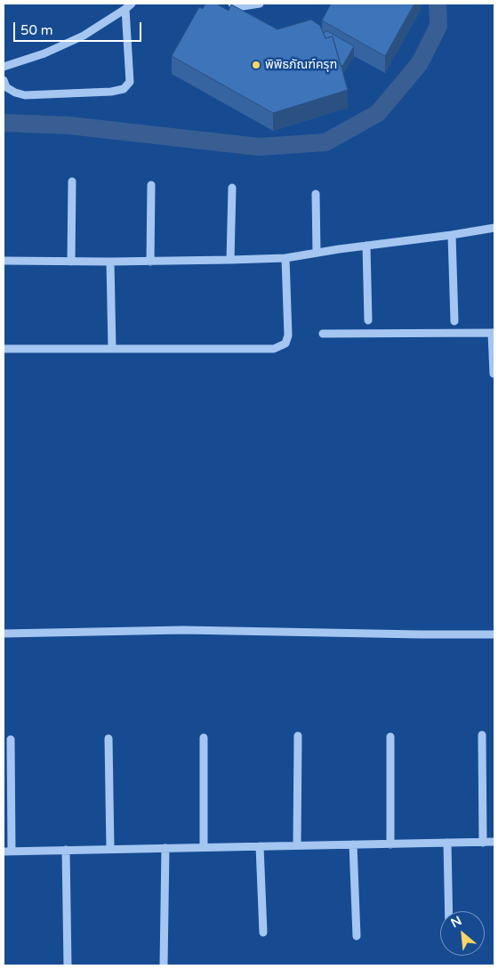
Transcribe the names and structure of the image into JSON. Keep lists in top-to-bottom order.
{
  "places": ["พิพิธภัณฑ์ครุฑ"],
  "scale_bar": "50 m",
  "north": "top left"
}
